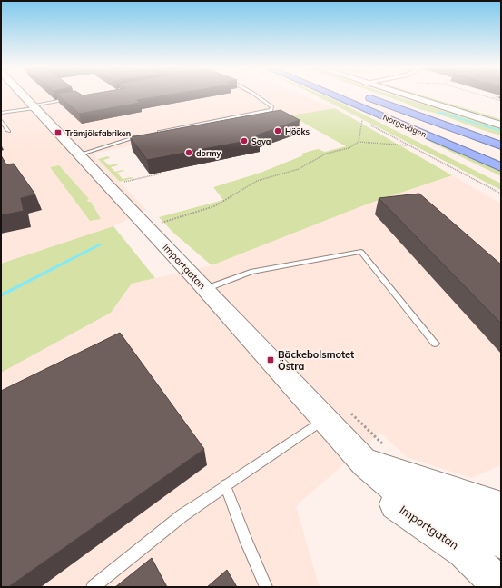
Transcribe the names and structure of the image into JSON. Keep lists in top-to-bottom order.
{
  "streets": {
    "highway": ["Norgevägen"],
    "street": ["Importgatan"]
  },
  "places": {
    "other": ["Hööks", "Sova", "dormy"],
    "transit": ["Trämjölsfabriken", "Bäckebolsmotet Östra"]
  }
}
